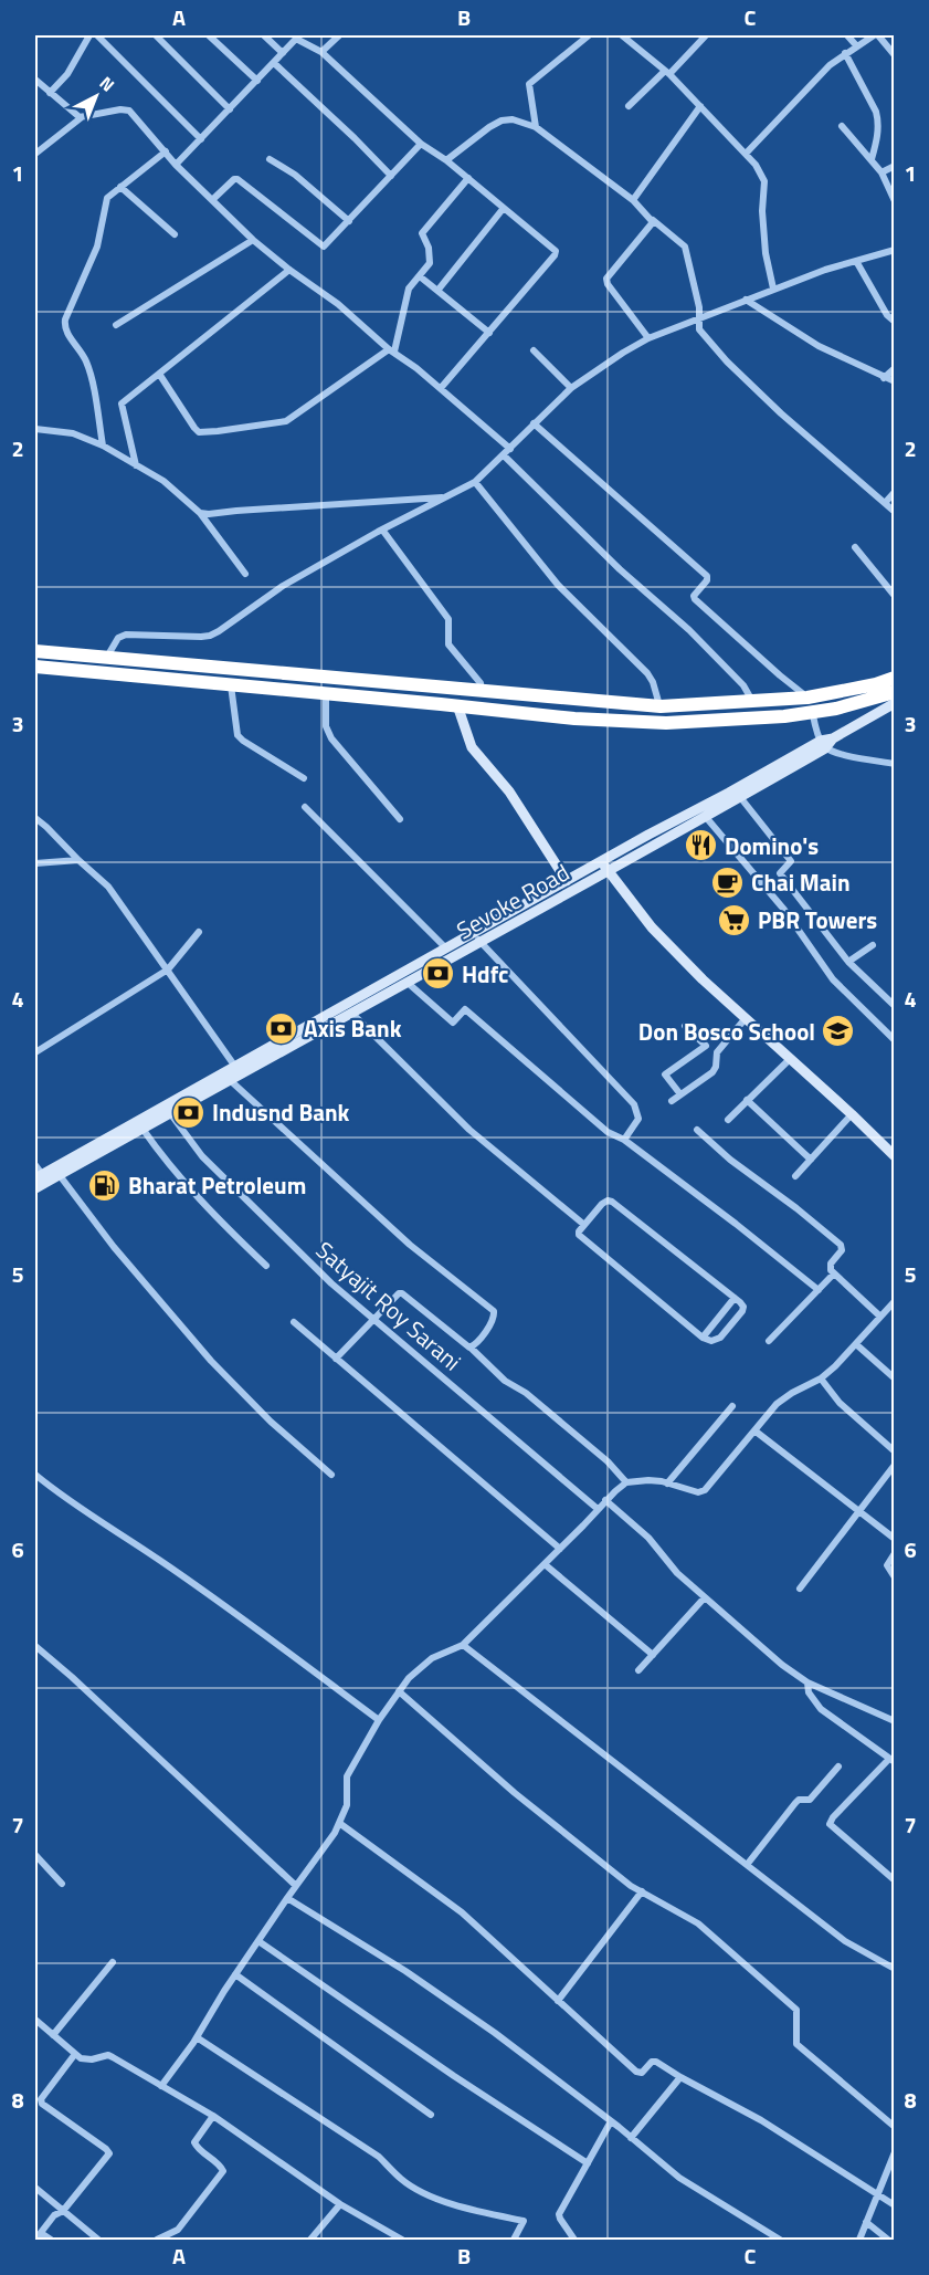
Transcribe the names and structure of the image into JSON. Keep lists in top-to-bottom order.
{
  "streets": {
    "main road": ["Sevoke Road"],
    "street": ["Satyajit Roy Sarani"]
  },
  "crossings": [
    ["Sevoke Road", "Satyajit Roy Sarani"]
  ],
  "places": {
    "restaurant": ["Domino's"],
    "cafe": ["Chai Main"],
    "supermarket": ["PBR Towers"],
    "bank": ["Hdfc", "Axis Bank", "Indusnd Bank"],
    "school or university": ["Don Bosco School"],
    "fuel station": ["Bharat Petroleum"]
  },
  "north": "top right",
  "grid": {
    "columns": ["A", "B", "C"],
    "rows": [
      "1",
      "2",
      "3",
      "4",
      "5",
      "6",
      "7",
      "8"
    ]
  }
}
